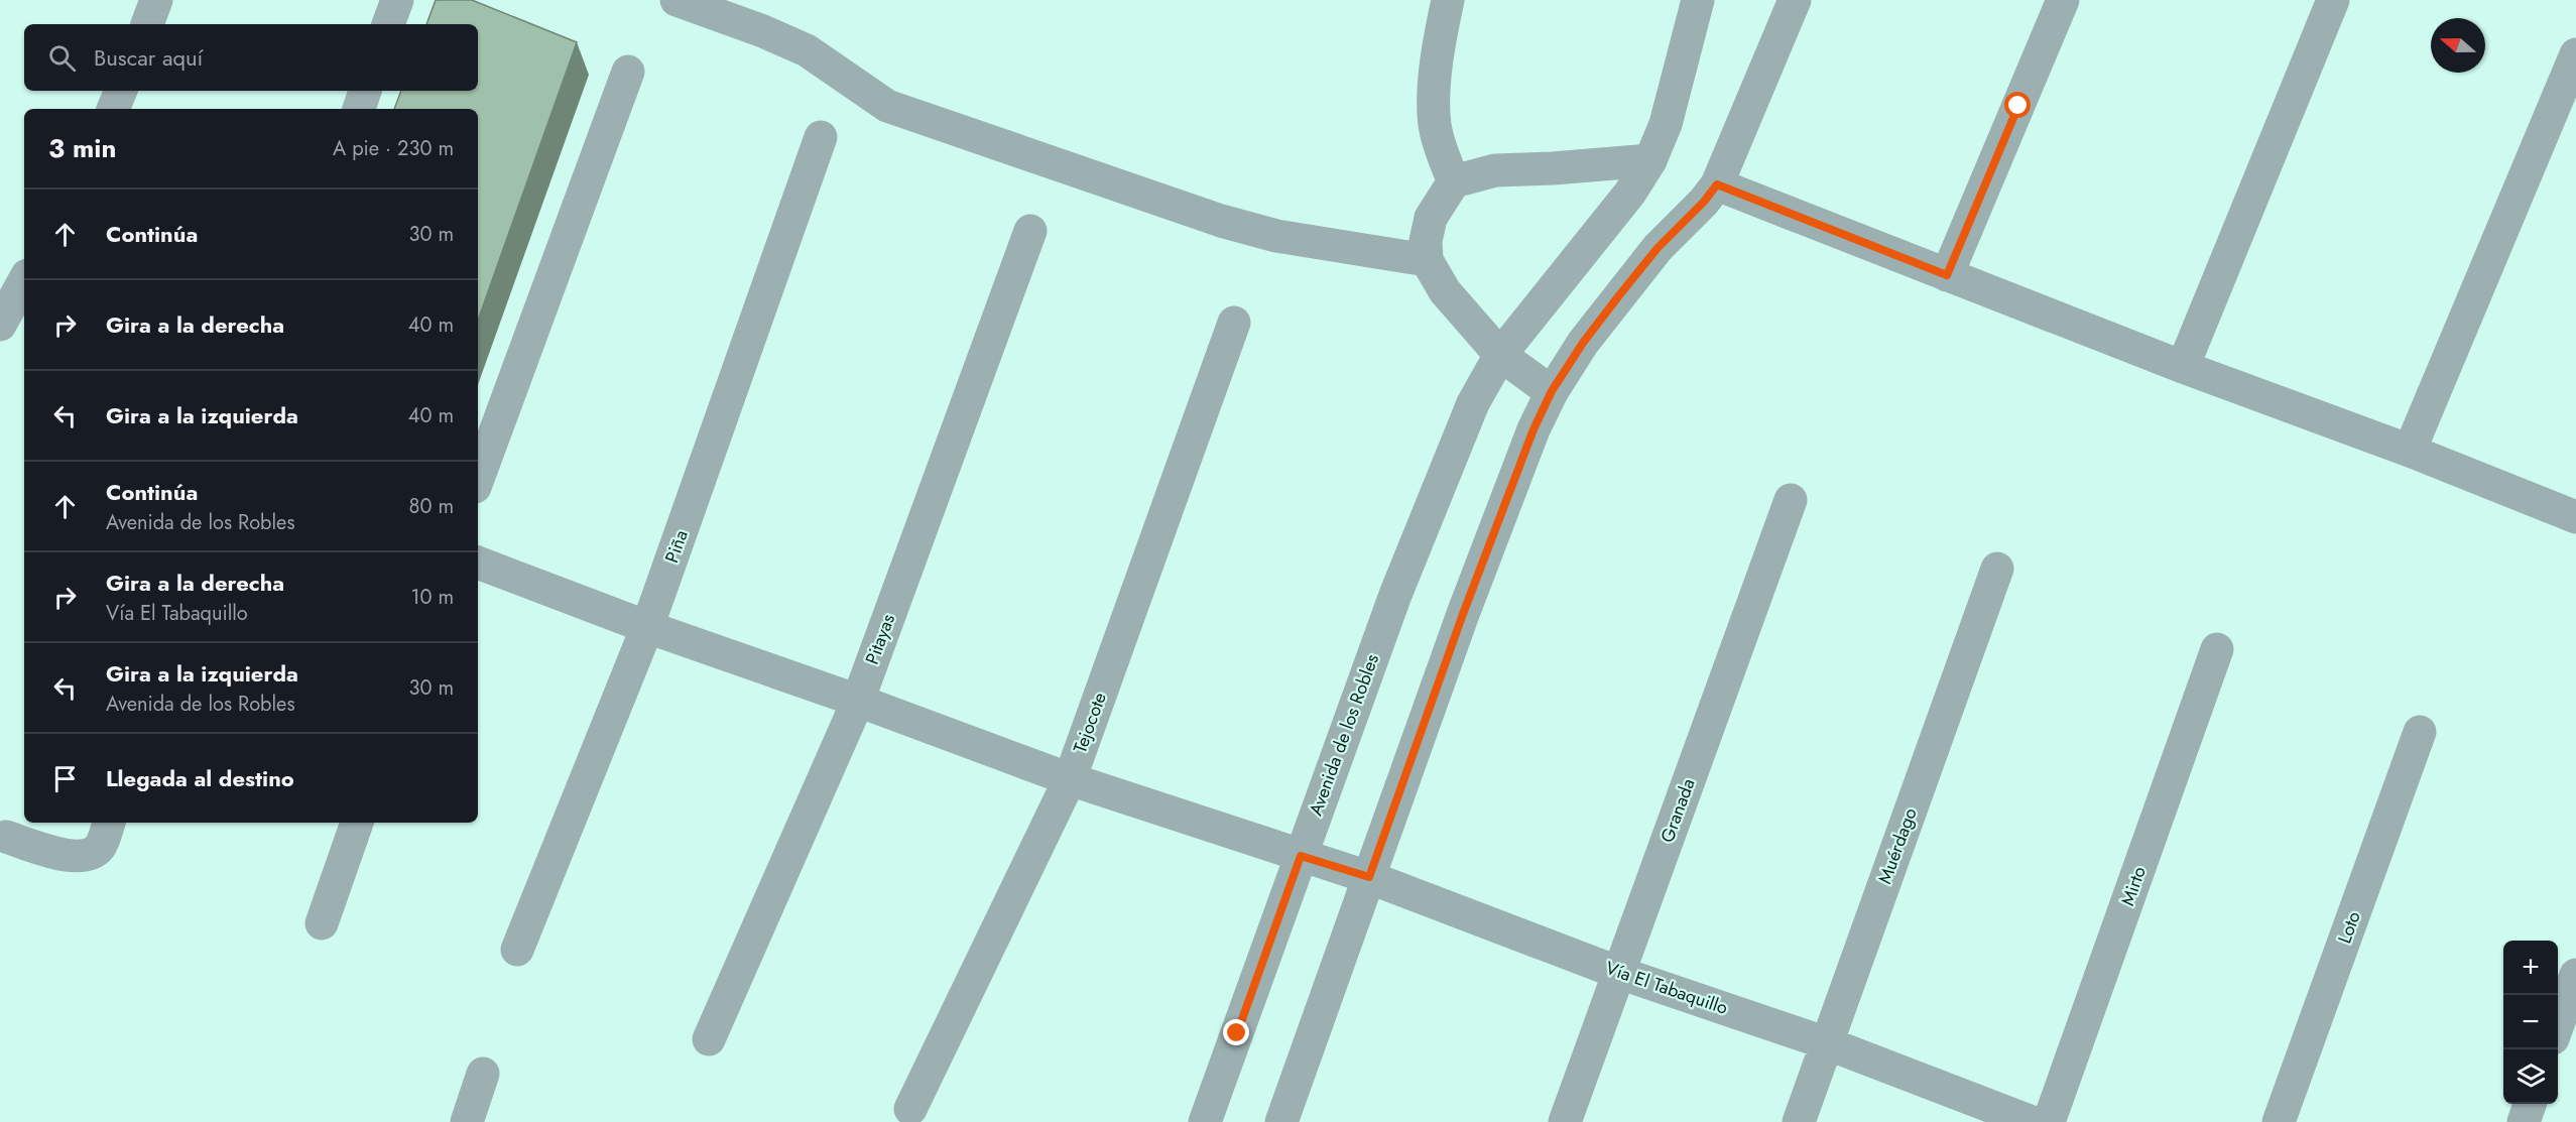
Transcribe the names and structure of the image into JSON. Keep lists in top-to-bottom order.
{
  "streets": {
    "street": [
      "Piña",
      "Pitayas",
      "Tejocote",
      "Avenida de los Robles",
      "Granada",
      "Muérdago",
      "Mirto",
      "Loto",
      "Vía El Tabaquillo"
    ]
  },
  "crossings": [
    ["Piña", "Vía El Tabaquillo"],
    ["Pitayas", "Vía El Tabaquillo"],
    ["Tejocote", "Vía El Tabaquillo"],
    ["Avenida de los Robles", "Vía El Tabaquillo"],
    ["Granada", "Vía El Tabaquillo"],
    ["Muérdago", "Vía El Tabaquillo"]
  ],
  "north": "left",
  "page": {
    "search": "Buscar aquí",
    "heading": ["3 min", "A pie · 230 m"],
    "list": [
      ["Continúa", "30 m"],
      ["Gira a la derecha", "40 m"],
      ["Gira a la izquierda", "40 m"],
      ["Continúa", "Avenida de los Robles", "80 m"],
      ["Gira a la derecha", "Vía El Tabaquillo", "10 m"],
      ["Gira a la izquierda", "Avenida de los Robles", "30 m"],
      "Llegada al destino"
    ],
    "map_buttons": ["+", "−"]
  }
}
